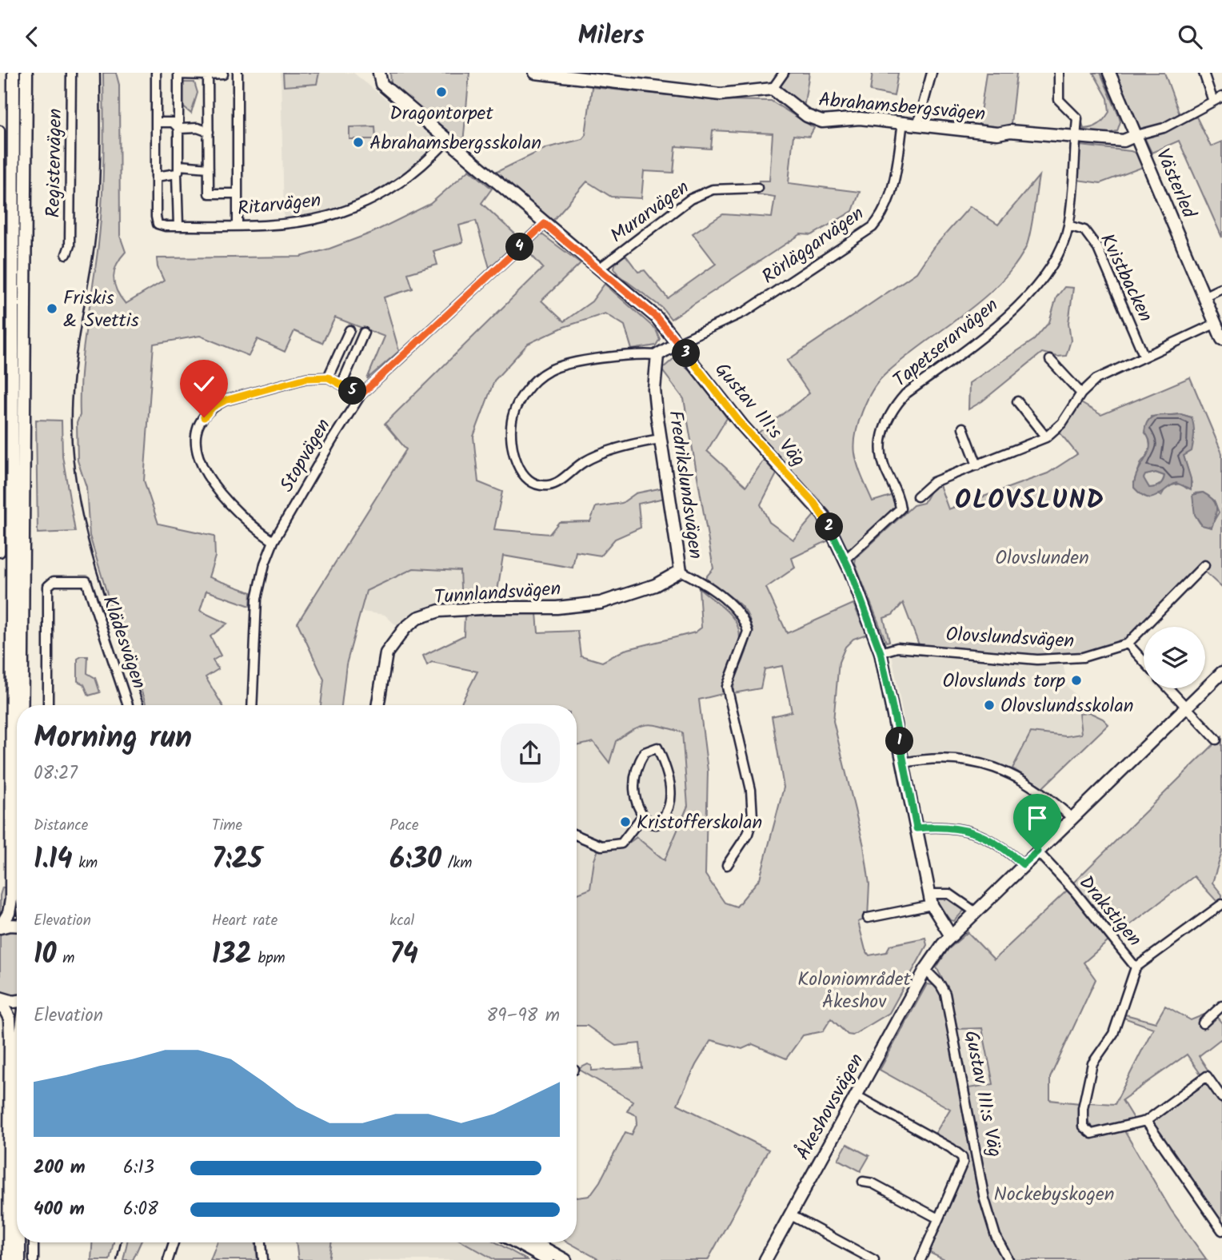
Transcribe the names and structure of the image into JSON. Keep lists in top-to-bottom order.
{
  "streets": {
    "street": [
      "Abrahamsbergsvägen",
      "Registervägen",
      "Västerled",
      "Ritarvägen",
      "Murarvägen",
      "Rörläggarvägen",
      "Kvistbacken",
      "Tapetserarvägen",
      "Gustav III:s Väg",
      "Stopvägen",
      "Fredrikslundsvägen",
      "Tunnlandsvägen",
      "Olovslundsvägen",
      "Klädesvägen",
      "Drakstigen",
      "Åkeshovsvägen"
    ]
  },
  "crossings": [
    ["Abrahamsbergsvägen", "Västerled"],
    ["Abrahamsbergsvägen", "Rörläggarvägen"],
    ["Abrahamsbergsvägen", "Tapetserarvägen"],
    ["Ritarvägen", "Gustav III:s Väg"],
    ["Murarvägen", "Gustav III:s Väg"],
    ["Rörläggarvägen", "Gustav III:s Väg"],
    ["Kvistbacken", "Tapetserarvägen"],
    ["Tapetserarvägen", "Gustav III:s Väg"],
    ["Gustav III:s Väg", "Stopvägen"],
    ["Gustav III:s Väg", "Olovslundsvägen"],
    ["Gustav III:s Väg", "Åkeshovsvägen"],
    ["Fredrikslundsvägen", "Tunnlandsvägen"],
    ["Drakstigen", "Åkeshovsvägen"]
  ],
  "districts": ["OLOVSLUND"],
  "parks": ["Olovslunden", "Koloniområdet Åkeshov", "Nockebyskogen"],
  "places": [
    "Dragontorpet",
    "Abrahamsbergsskolan",
    "Friskis & Svettis",
    "Olovslunds torp",
    "Olovslundsskolan",
    "Kristofferskolan"
  ],
  "page": {
    "header": "Milers",
    "pins": [
      "4",
      "3",
      "5",
      "2",
      "1"
    ],
    "heading": ["Morning run", "08:27"],
    "stats": [
      ["Distance", "1.14 km"],
      ["Time", "7:25"],
      ["Pace", "6:30 /km"],
      ["Elevation", "10 m"],
      ["Heart rate", "132 bpm"],
      ["kcal", "74"]
    ],
    "chart": ["Elevation", "89–98 m"],
    "list": [
      {
        "name": "200 m",
        "note": "6:13"
      },
      {
        "name": "400 m",
        "note": "6:08"
      }
    ]
  }
}
